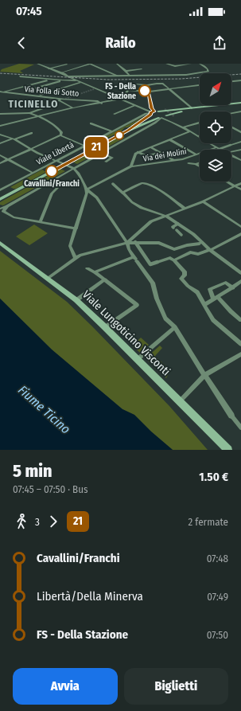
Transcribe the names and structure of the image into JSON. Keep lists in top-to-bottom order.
{
  "streets": {
    "main road": ["Viale Libertà", "Viale Lungoticino Visconti"],
    "street": ["Via Folla di Sotto", "Via dei Molini"]
  },
  "districts": ["TICINELLO"],
  "water": ["Fiume Ticino"],
  "places": ["FS - Della Stazione", "Cavallini/Franchi"],
  "lines": ["bus line 21"],
  "north": "top right",
  "page": {
    "status": "07:45",
    "header": "Railo",
    "on_map": "21",
    "heading": ["5 min", "07:45 – 07:50 · Bus", "1.50 €"],
    "legs": ["3", "21", "2 fermate"],
    "list": [
      {
        "name": "Cavallini/Franchi",
        "value": "07:48"
      },
      {
        "name": "Libertà/Della Minerva",
        "value": "07:49"
      },
      {
        "name": "FS - Della Stazione",
        "value": "07:50"
      }
    ],
    "buttons": ["Avvia", "Biglietti"]
  }
}
